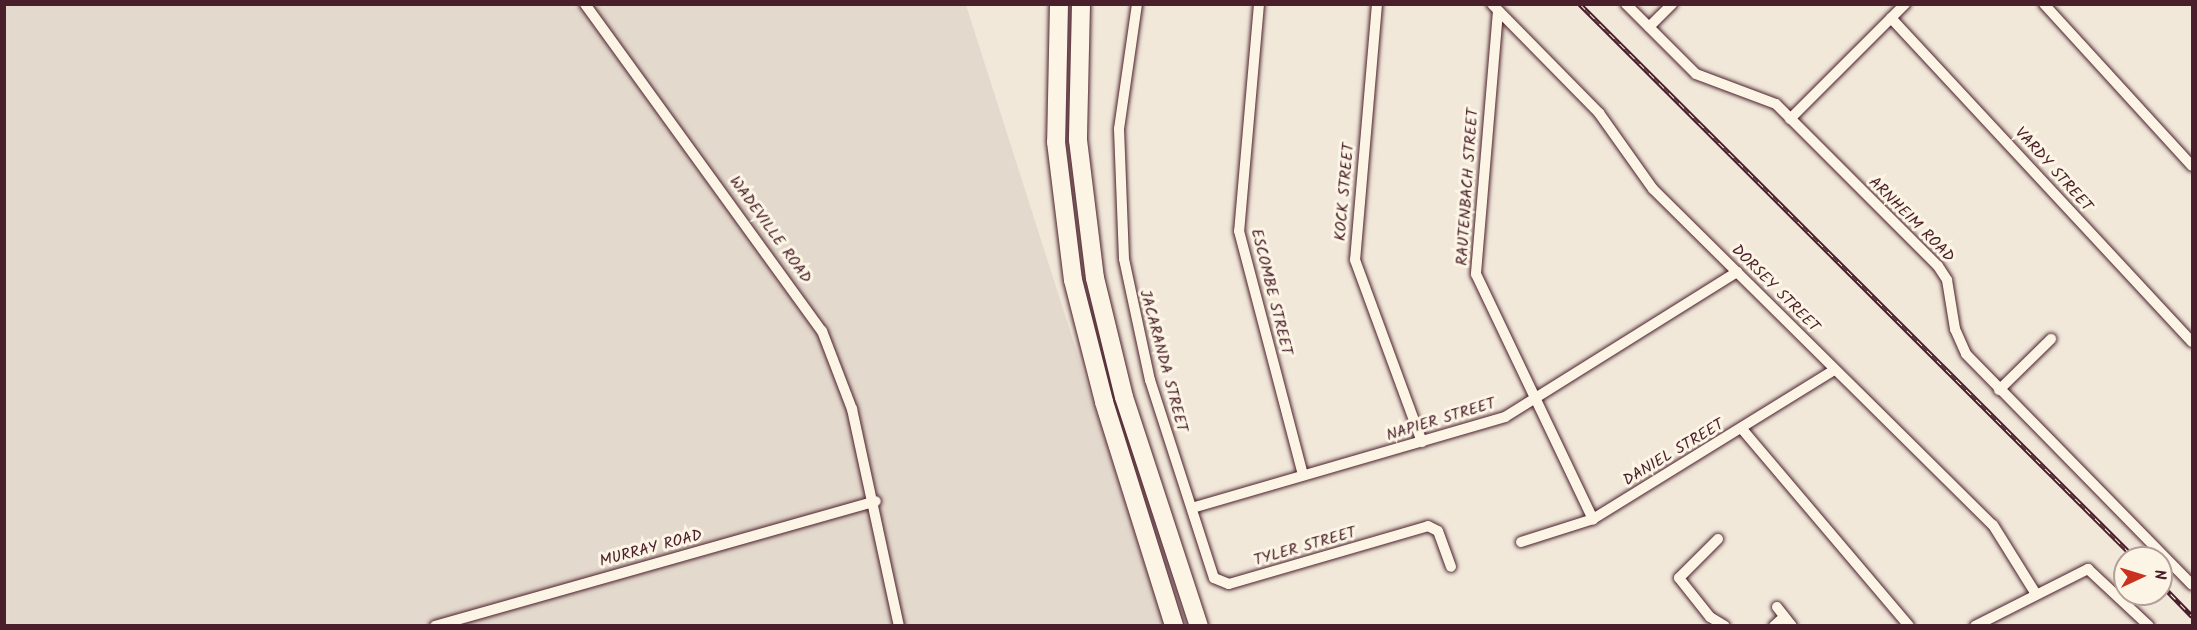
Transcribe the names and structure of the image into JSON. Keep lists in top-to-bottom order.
{
  "streets": {
    "street": [
      "VARDY STREET",
      "RAUTENBACH STREET",
      "KOCK STREET",
      "ARNHEIM ROAD",
      "WADEVILLE ROAD",
      "DORSEY STREET",
      "ESCOMBE STREET",
      "JACARANDA STREET",
      "NAPIER STREET",
      "DANIEL STREET",
      "TYLER STREET",
      "MURRAY ROAD"
    ]
  },
  "crossings": [
    ["RAUTENBACH STREET", "DORSEY STREET"],
    ["RAUTENBACH STREET", "NAPIER STREET"],
    ["RAUTENBACH STREET", "DANIEL STREET"],
    ["KOCK STREET", "NAPIER STREET"],
    ["WADEVILLE ROAD", "MURRAY ROAD"],
    ["DORSEY STREET", "NAPIER STREET"],
    ["DORSEY STREET", "DANIEL STREET"],
    ["ESCOMBE STREET", "NAPIER STREET"],
    ["JACARANDA STREET", "NAPIER STREET"],
    ["JACARANDA STREET", "TYLER STREET"],
    ["NAPIER STREET", "TYLER STREET"]
  ],
  "north": "right"
}
